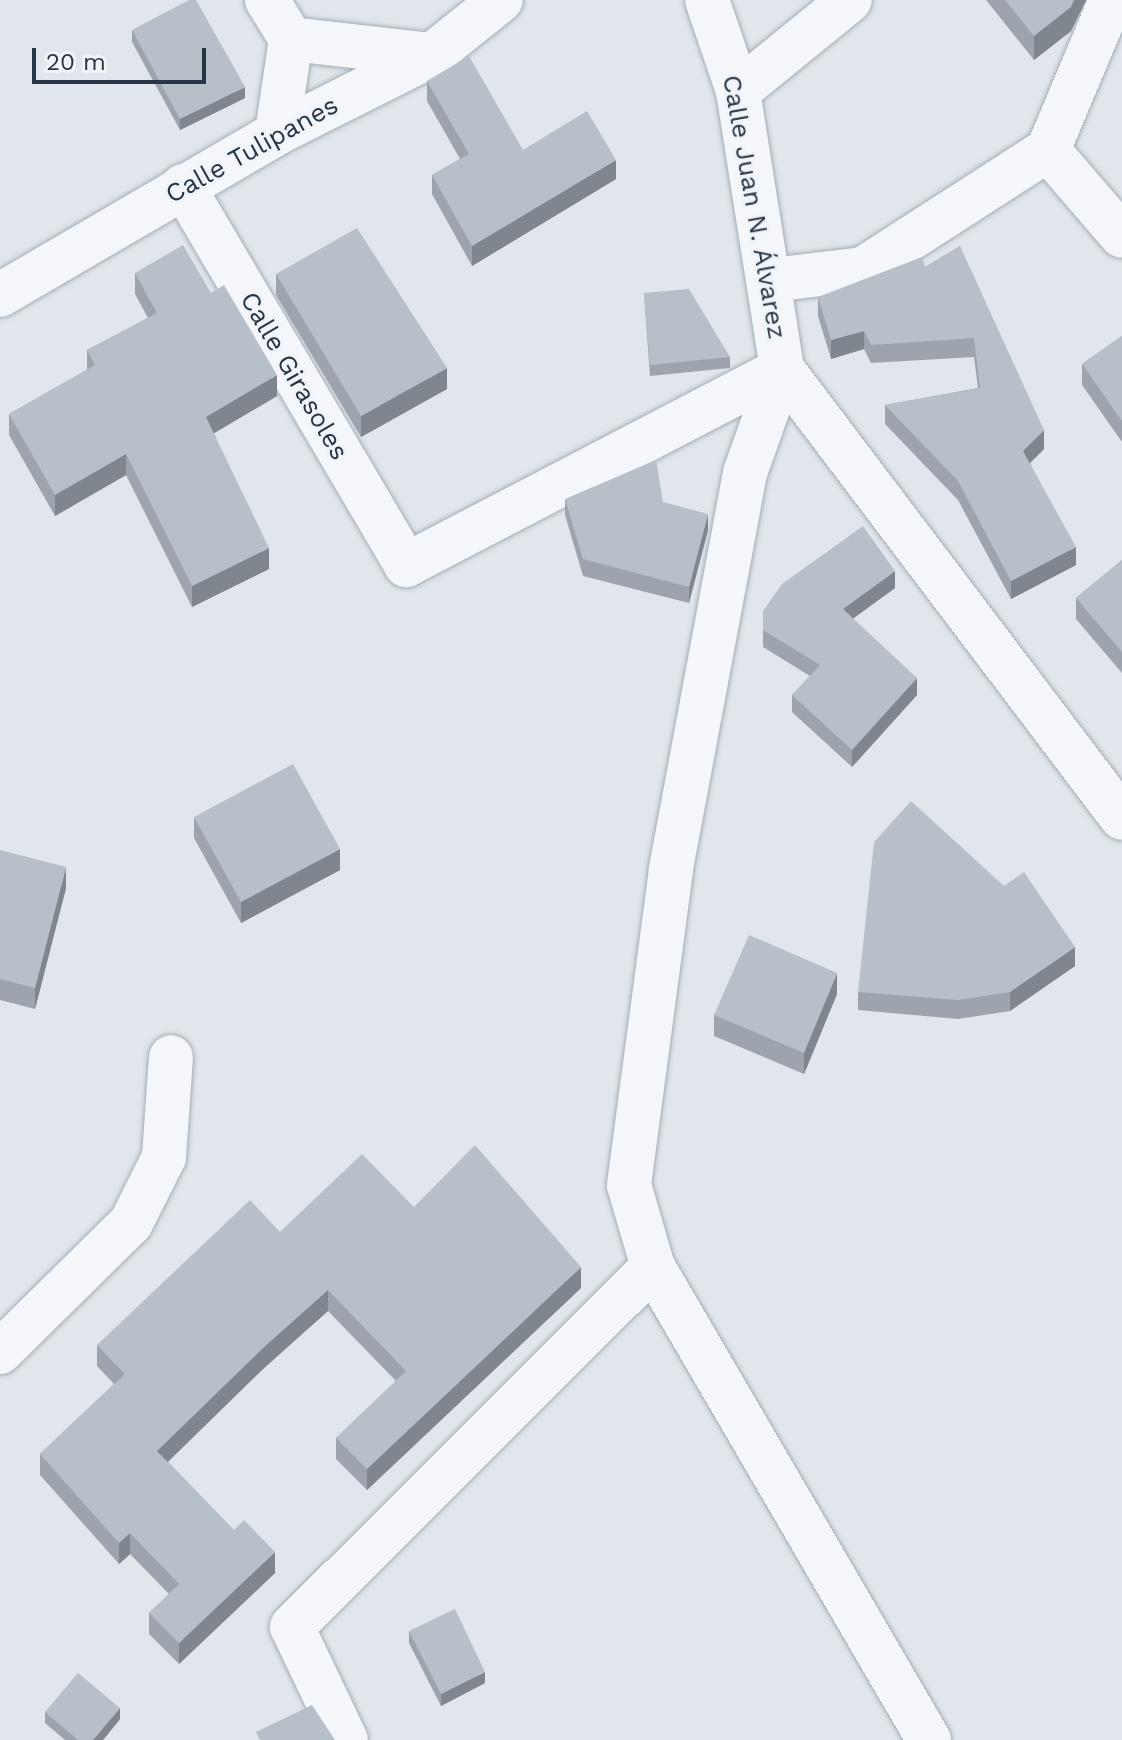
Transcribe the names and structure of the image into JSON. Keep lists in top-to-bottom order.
{
  "streets": {
    "street": ["Calle Tulipanes", "Calle Juan N. Álvarez", "Calle Girasoles"]
  },
  "crossings": [
    ["Calle Tulipanes", "Calle Girasoles"],
    ["Calle Juan N. Álvarez", "Calle Girasoles"]
  ],
  "scale_bar": "20 m"
}
